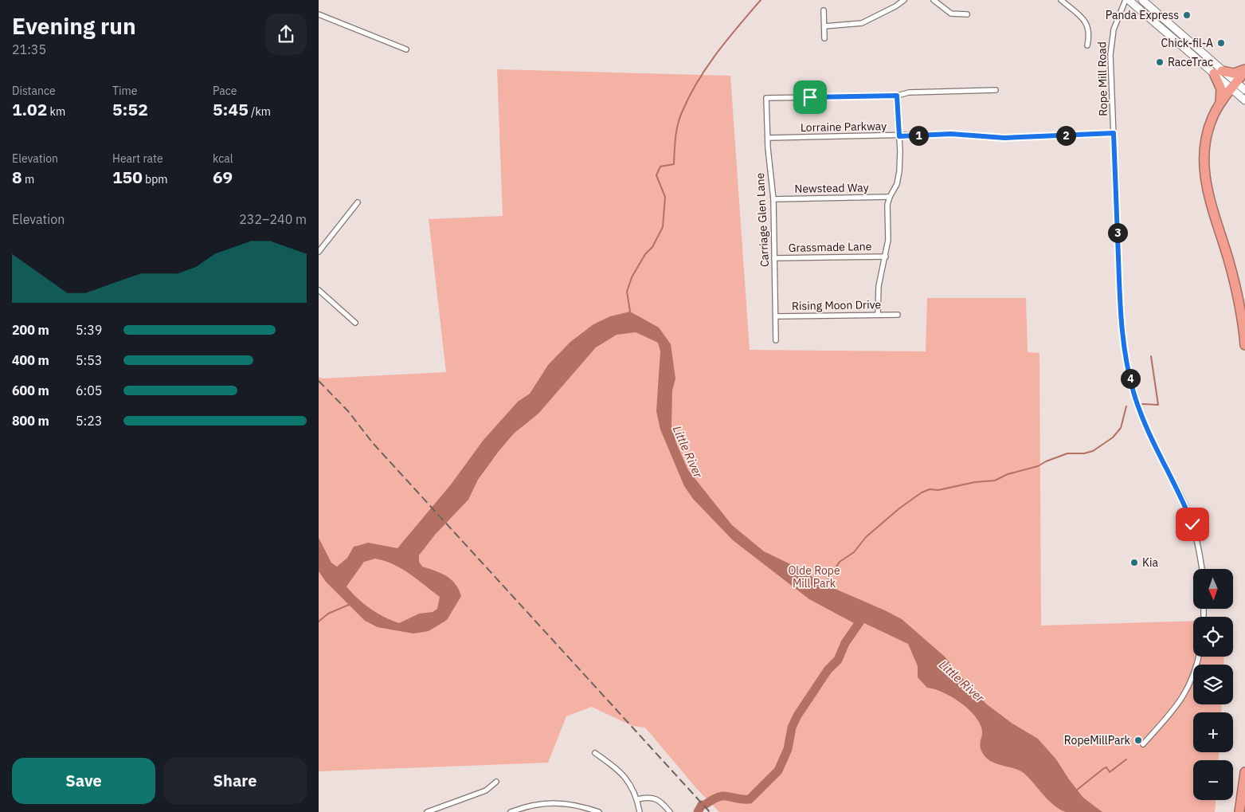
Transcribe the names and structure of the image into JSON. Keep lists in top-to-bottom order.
{
  "streets": {
    "street": [
      "Rope Mill Road",
      "Lorraine Parkway",
      "Newstead Way",
      "Carriage Glen Lane",
      "Grassmade Lane",
      "Rising Moon Drive"
    ]
  },
  "crossings": [
    ["Rope Mill Road", "Lorraine Parkway"],
    ["Lorraine Parkway", "Carriage Glen Lane"],
    ["Newstead Way", "Carriage Glen Lane"],
    ["Carriage Glen Lane", "Grassmade Lane"],
    ["Carriage Glen Lane", "Rising Moon Drive"]
  ],
  "water": ["Little River"],
  "parks": ["Olde Rope Mill Park"],
  "places": [
    "Panda Express",
    "Chick-fil-A",
    "RaceTrac",
    "Kia",
    "RopeMillPark"
  ],
  "north": "bottom",
  "page": {
    "heading": ["Evening run", "21:35"],
    "stats": [
      ["Distance", "1.02 km"],
      ["Time", "5:52"],
      ["Pace", "5:45 /km"],
      ["Elevation", "8 m"],
      ["Heart rate", "150 bpm"],
      ["kcal", "69"]
    ],
    "pins": [
      "1",
      "2",
      "3",
      "4"
    ],
    "chart": ["Elevation", "232–240 m"],
    "list": [
      {
        "name": "200 m",
        "note": "5:39"
      },
      {
        "name": "400 m",
        "note": "5:53"
      },
      {
        "name": "600 m",
        "note": "6:05"
      },
      {
        "name": "800 m",
        "note": "5:23"
      }
    ],
    "map_buttons": ["+", "−"],
    "buttons": ["Save", "Share"]
  }
}
